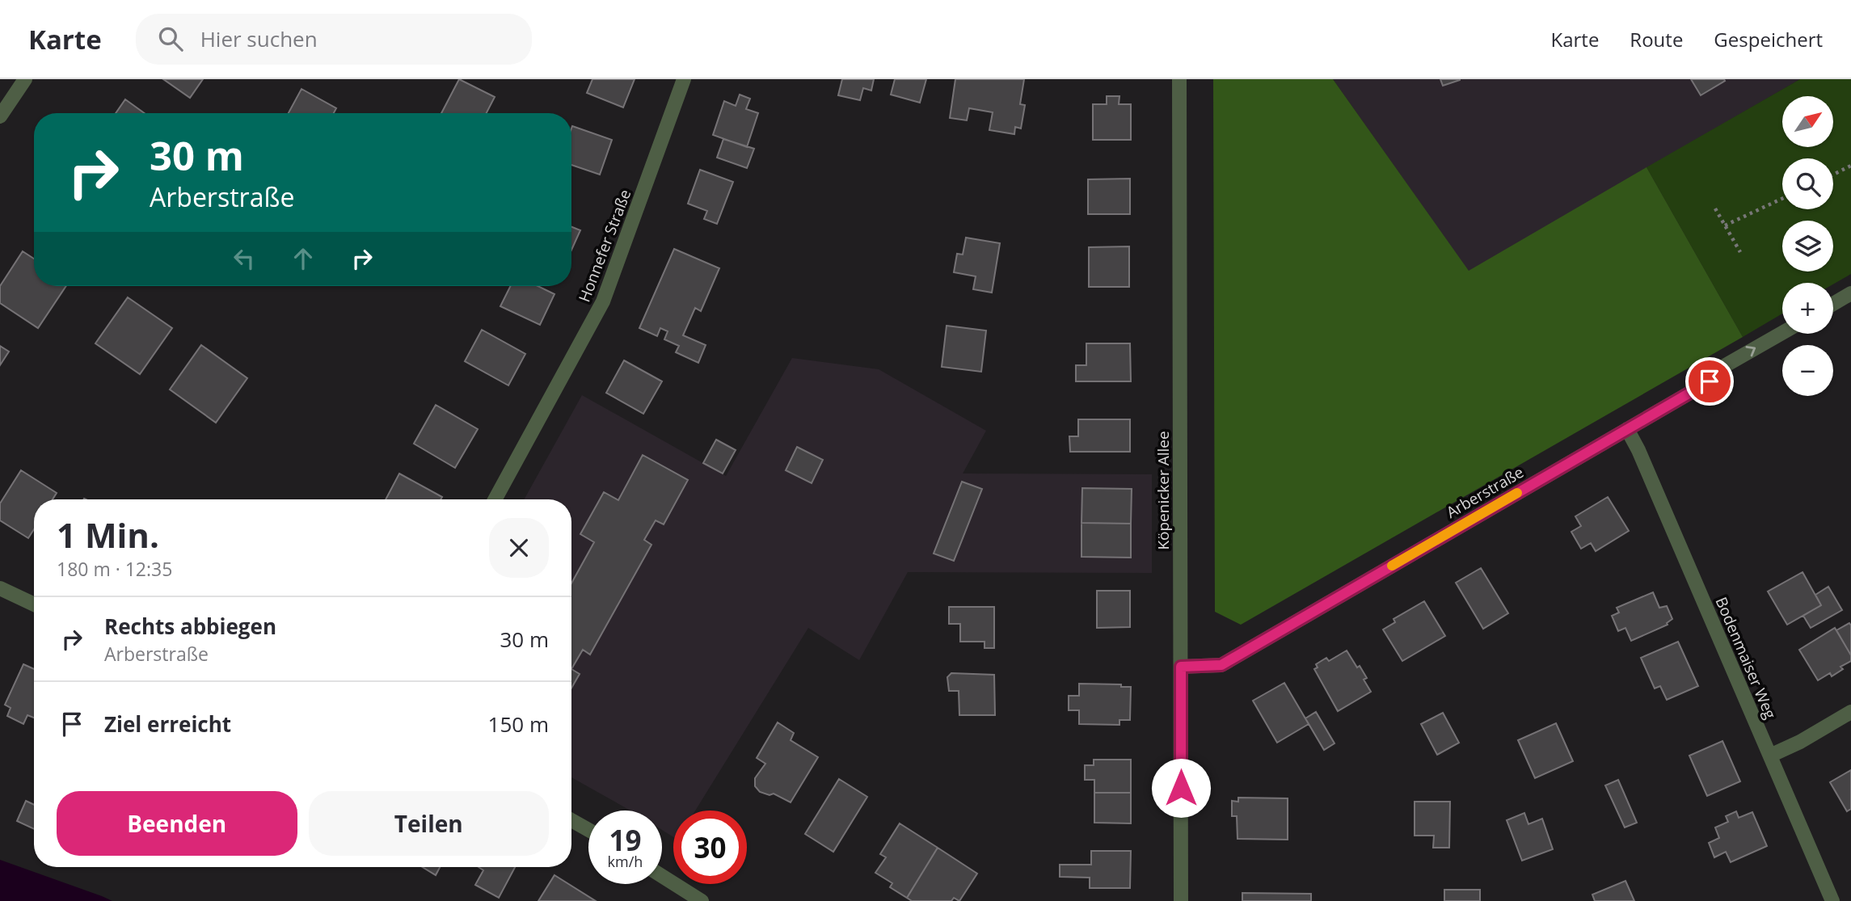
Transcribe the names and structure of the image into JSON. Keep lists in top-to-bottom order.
{
  "streets": {
    "street": [
      "Honnefer Straße",
      "Köpenicker Allee",
      "Arberstraße",
      "Bodenmaiser Weg"
    ]
  },
  "crossings": [
    ["Köpenicker Allee", "Arberstraße"],
    ["Arberstraße", "Bodenmaiser Weg"]
  ],
  "north": "top right",
  "page": {
    "header": "Karte",
    "search": "Hier suchen",
    "nav": ["Karte", "Route", "Gespeichert"],
    "map_buttons": ["+", "−"],
    "turn": ["30 m", "Arberstraße"],
    "heading": ["1 Min.", "180 m · 12:35"],
    "list": [
      {
        "name": "Rechts abbiegen",
        "note": "Arberstraße",
        "value": "30 m"
      },
      {
        "name": "Ziel erreicht",
        "value": "150 m"
      }
    ],
    "buttons": ["Beenden", "Teilen"],
    "speed": "19 km/h",
    "limit": "30"
  }
}
